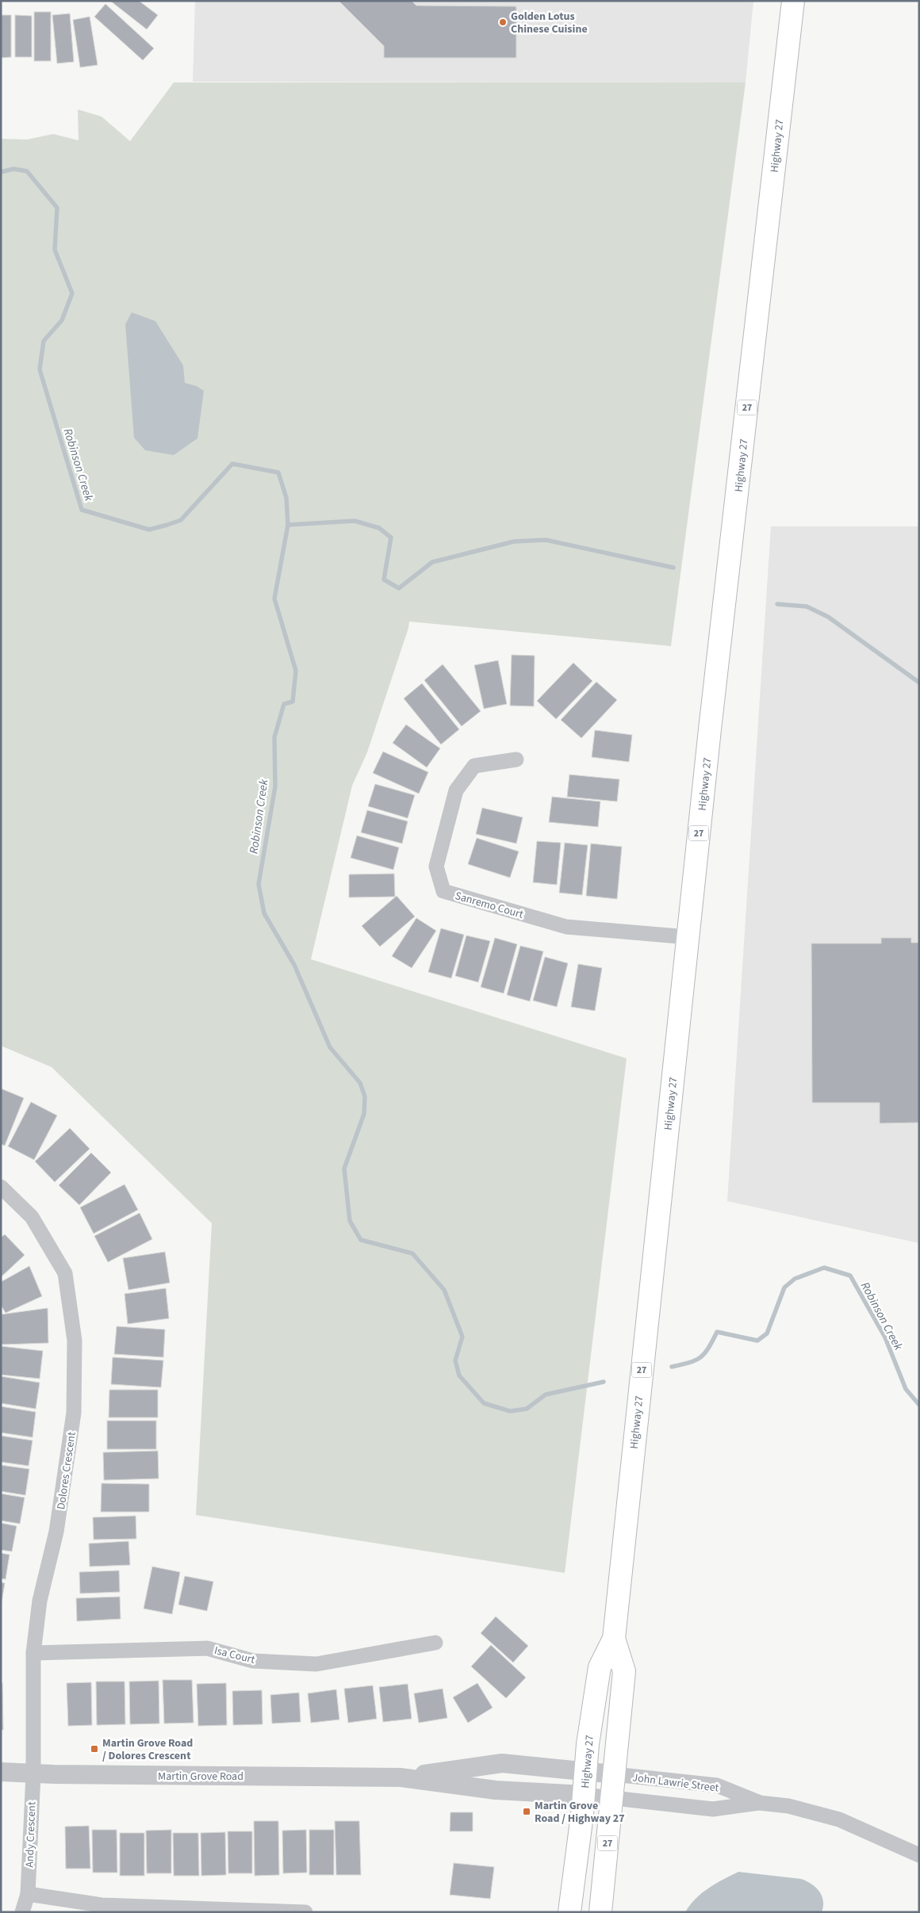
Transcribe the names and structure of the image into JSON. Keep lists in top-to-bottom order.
{
  "streets": {
    "main road": ["Highway 27", "27"],
    "street": [
      "Sanremo Court",
      "Dolores Crescent",
      "Isa Court",
      "Martin Grove Road",
      "John Lawrie Street",
      "Andy Crescent"
    ]
  },
  "crossings": [
    ["Highway 27", "Sanremo Court"],
    ["Highway 27", "Martin Grove Road"],
    ["Highway 27", "John Lawrie Street"],
    ["Dolores Crescent", "Isa Court"],
    ["Dolores Crescent", "Martin Grove Road"],
    ["Dolores Crescent", "Andy Crescent"],
    ["Martin Grove Road", "John Lawrie Street"],
    ["Martin Grove Road", "Andy Crescent"]
  ],
  "water": ["Robinson Creek"],
  "places": {
    "other": ["Golden Lotus Chinese Cuisine"],
    "transit": ["Martin Grove Road / Dolores Crescent", "Martin Grove Road / Highway 27"]
  }
}
